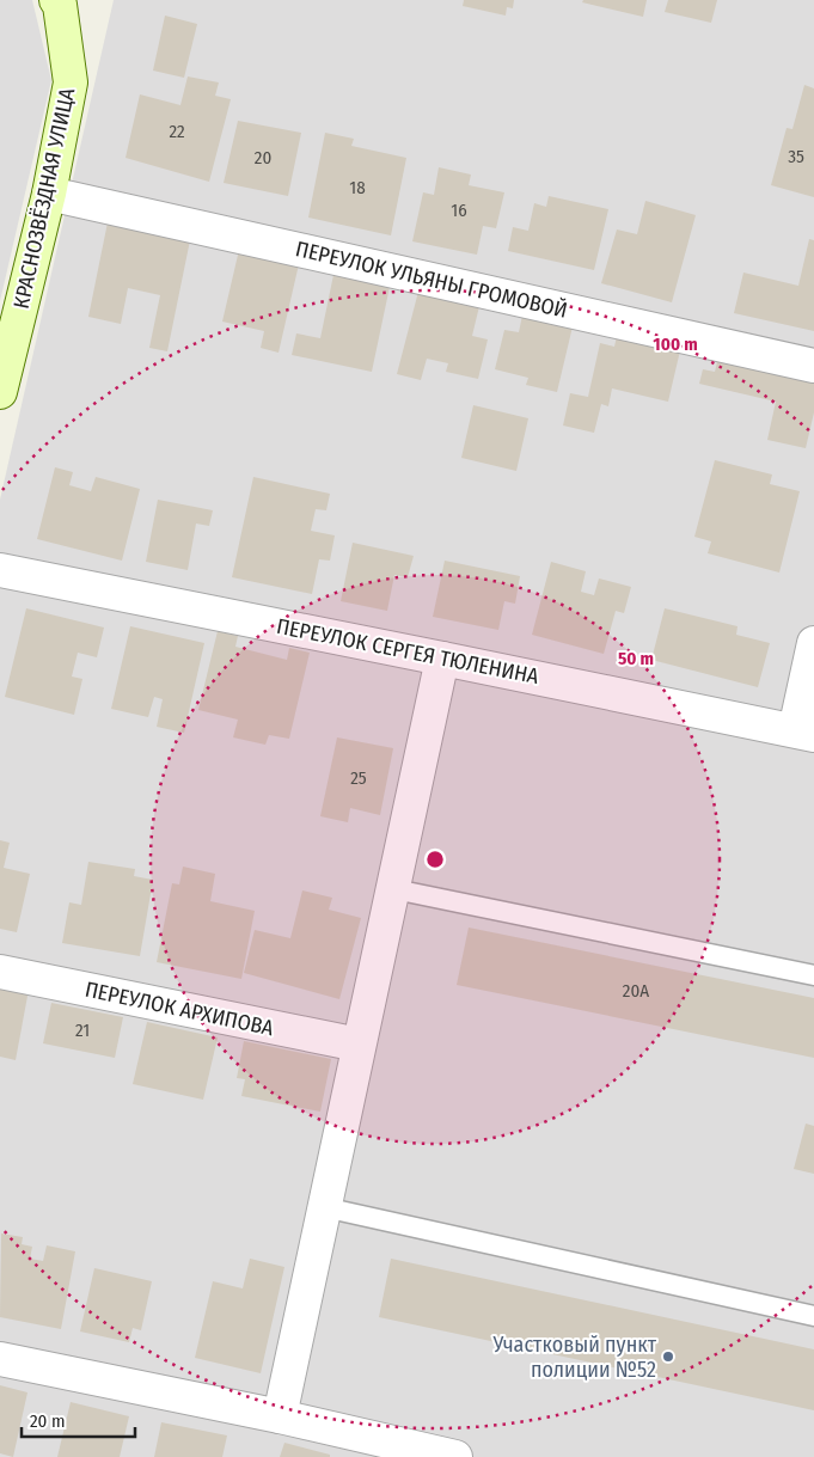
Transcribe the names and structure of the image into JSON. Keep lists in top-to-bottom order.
{
  "streets": {
    "street": [
      "КРАСНОЗВЁЗДНАЯ УЛИЦА",
      "ПЕРЕУЛОК УЛЬЯНЫ ГРОМОВОЙ",
      "ПЕРЕУЛОК СЕРГЕЯ ТЮЛЕНИНА",
      "ПЕРЕУЛОК АРХИПОВА"
    ]
  },
  "crossings": [
    ["КРАСНОЗВЁЗДНАЯ УЛИЦА", "ПЕРЕУЛОК УЛЬЯНЫ ГРОМОВОЙ"]
  ],
  "places": ["Участковый пункт полиции №52"],
  "house_numbers": [
    "22",
    "35",
    "20",
    "18",
    "16",
    "25",
    "20А",
    "21"
  ],
  "scale_bar": "20 m",
  "rings": ["100 m", "50 m"]
}
